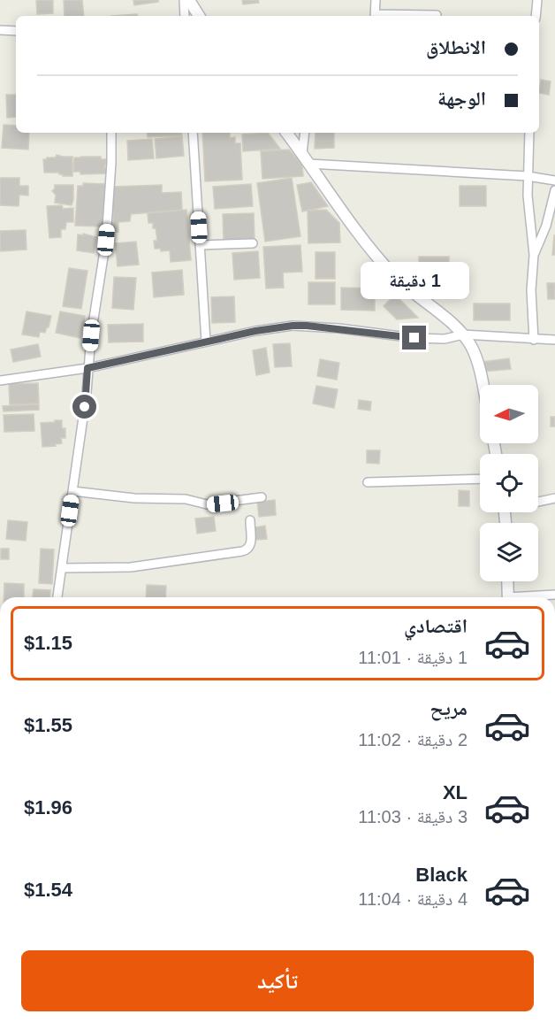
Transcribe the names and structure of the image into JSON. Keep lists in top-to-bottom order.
{
  "north": "left",
  "page": {
    "banner": ["الانطلاق", "الوجهة"],
    "bubble": "1 دقيقة",
    "list": [
      {
        "name": "اقتصادي",
        "note": "1 دقيقة · 11:01",
        "value": "$1.15"
      },
      {
        "name": "مريح",
        "note": "2 دقيقة · 11:02",
        "value": "$1.55"
      },
      {
        "name": "XL",
        "note": "3 دقيقة · 11:03",
        "value": "$1.96"
      },
      {
        "name": "Black",
        "note": "4 دقيقة · 11:04",
        "value": "$1.54"
      }
    ],
    "buttons": "تأكيد"
  }
}
